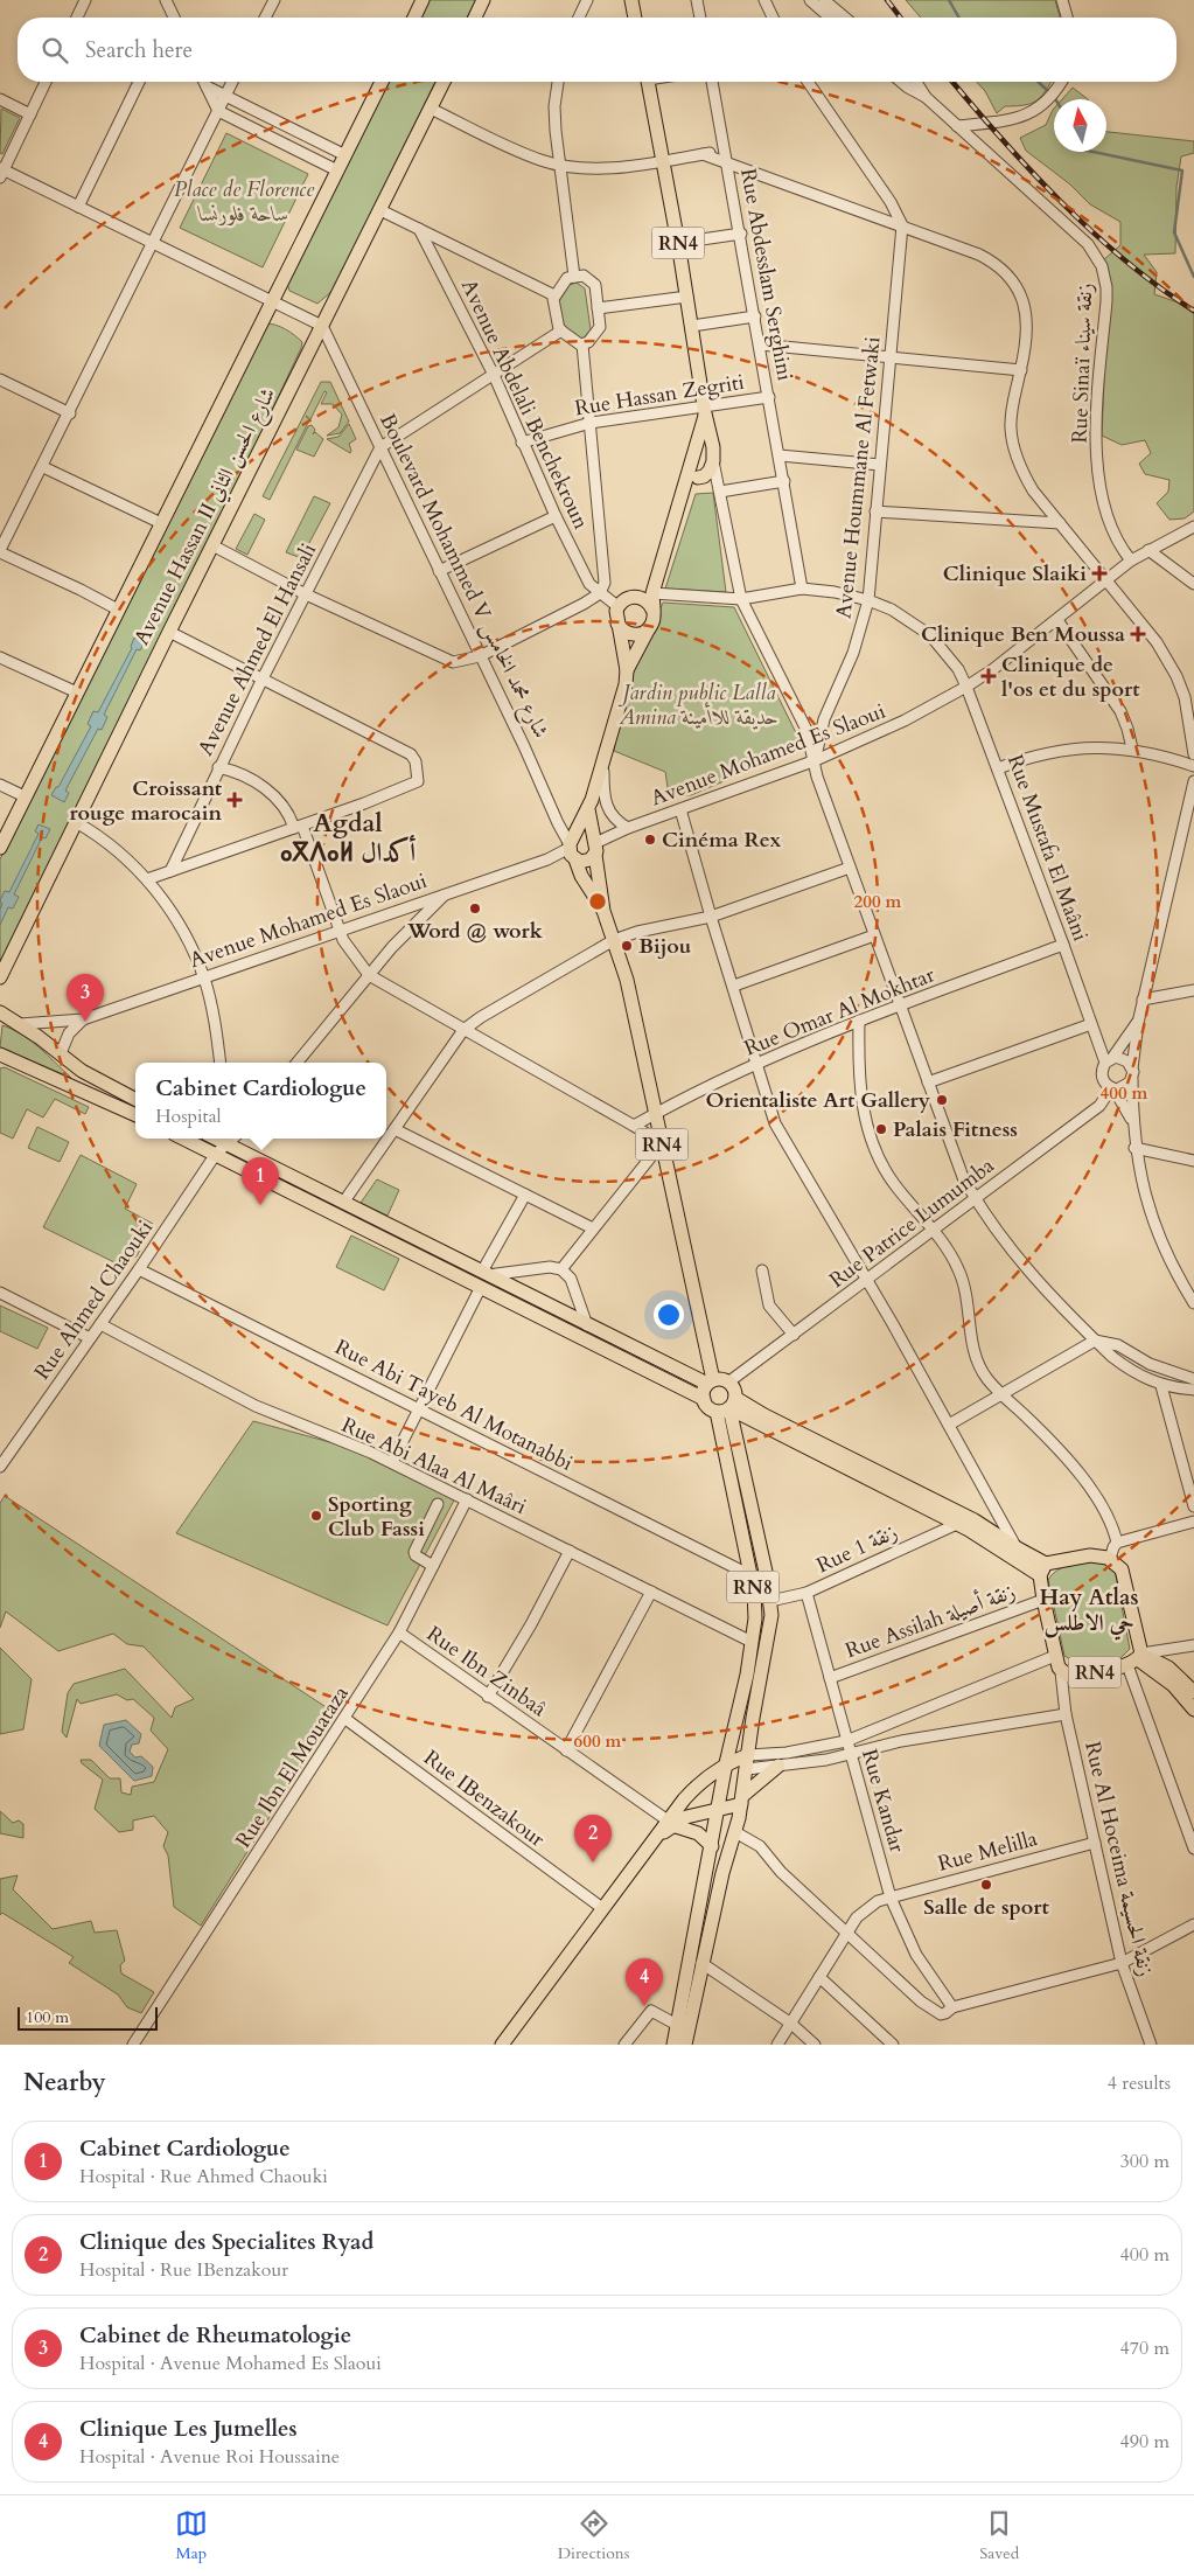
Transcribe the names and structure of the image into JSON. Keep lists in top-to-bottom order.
{
  "streets": {
    "main road": [
      "RN4",
      "Avenue Hassan II شارع الحسن الثاني",
      "Boulevard Mohammed V شارع محمد الخامس",
      "RN8"
    ],
    "street": [
      "Rue Abdesslam Serghini",
      "Rue Sinaï زنقة سيناء",
      "Rue Hassan Zegriti",
      "Avenue Abdelali Benchekroun",
      "Avenue Hoummane Al Fetwaki",
      "Avenue Ahmed El Hansali",
      "Avenue Mohamed Es Slaoui",
      "Rue Mustafa El Maâni",
      "Rue Omar Al Mokhtar",
      "Rue Patrice Lumumba",
      "Rue Ahmed Chaouki",
      "Rue Abi Tayeb Al Motanabbi",
      "Rue Abi Alaa Al Maâri",
      "Rue 1 زنقة",
      "Rue Assilah زنقة أصيلة",
      "Rue Ibn Zinbaâ",
      "Rue Ibn El Mouataza",
      "Rue IBenzakour",
      "Rue Kandar",
      "Rue Melilla",
      "Rue Al Hoceima زنقة الحسيمة"
    ]
  },
  "crossings": [
    ["RN4", "Rue Hassan Zegriti"],
    ["RN4", "Avenue Abdelali Benchekroun"],
    ["RN4", "Boulevard Mohammed V شارع محمد الخامس"],
    ["RN4", "Avenue Mohamed Es Slaoui"],
    ["RN4", "Rue Mustafa El Maâni"],
    ["RN4", "Rue Assilah زنقة أصيلة"],
    ["RN4", "Rue Al Hoceima زنقة الحسيمة"],
    ["Rue Abdesslam Serghini", "Rue Hassan Zegriti"],
    ["Rue Abdesslam Serghini", "Rue Mustafa El Maâni"],
    ["Rue Sinaï زنقة سيناء", "Avenue Mohamed Es Slaoui"],
    ["Rue Hassan Zegriti", "Avenue Abdelali Benchekroun"],
    ["Avenue Abdelali Benchekroun", "Rue Mustafa El Maâni"],
    ["Avenue Hoummane Al Fetwaki", "Avenue Mohamed Es Slaoui"],
    ["Avenue Hoummane Al Fetwaki", "Rue Mustafa El Maâni"],
    ["Avenue Hassan II شارع الحسن الثاني", "Boulevard Mohammed V شارع محمد الخامس"],
    ["Boulevard Mohammed V شارع محمد الخامس", "Avenue Ahmed El Hansali"],
    ["Boulevard Mohammed V شارع محمد الخامس", "Avenue Mohamed Es Slaoui"],
    ["Boulevard Mohammed V شارع محمد الخامس", "Rue Omar Al Mokhtar"],
    ["Boulevard Mohammed V شارع محمد الخامس", "Rue Patrice Lumumba"],
    ["Boulevard Mohammed V شارع محمد الخامس", "RN8"],
    ["Avenue Mohamed Es Slaoui", "Rue Mustafa El Maâni"],
    ["Rue Mustafa El Maâni", "Rue Omar Al Mokhtar"],
    ["Rue Mustafa El Maâni", "Rue Patrice Lumumba"],
    ["Rue Patrice Lumumba", "RN8"],
    ["Rue Ahmed Chaouki", "Rue Abi Tayeb Al Motanabbi"],
    ["Rue Ahmed Chaouki", "Rue Abi Alaa Al Maâri"],
    ["Rue Abi Tayeb Al Motanabbi", "RN8"],
    ["Rue Abi Alaa Al Maâri", "RN8"],
    ["Rue Abi Alaa Al Maâri", "Rue Ibn El Mouataza"],
    ["Rue 1 زنقة", "RN8"],
    ["Rue 1 زنقة", "Rue Kandar"],
    ["Rue Assilah زنقة أصيلة", "Rue Kandar"],
    ["Rue Ibn Zinbaâ", "Rue Ibn El Mouataza"],
    ["Rue Ibn El Mouataza", "Rue IBenzakour"],
    ["Rue Kandar", "Rue Melilla"],
    ["Rue Melilla", "Rue Al Hoceima زنقة الحسيمة"]
  ],
  "districts": ["Agdal ⴰⴳⴷⴰⵍ أكدال", "Hay Atlas حي الاطلس"],
  "parks": ["Place de Florence ساحة فلورنسا", "Jardin public Lalla Amina حديقة للاأمينة"],
  "places": {
    "health": [
      "Clinique Slaiki",
      "Clinique Ben Moussa",
      "Clinique de l'os et du sport",
      "Croissant rouge marocain"
    ],
    "other": [
      "Cinéma Rex",
      "Word @ work",
      "Bijou",
      "Orientaliste Art Gallery",
      "Palais Fitness",
      "Sporting Club Fassi",
      "Salle de sport"
    ]
  },
  "scale_bar": "100 m",
  "north": "top",
  "page": {
    "search": "Search here",
    "pins": [
      "3",
      "1",
      "2",
      "4"
    ],
    "popup": ["Cabinet Cardiologue", "Hospital"],
    "scale": "100 m",
    "heading": ["Nearby", "4 results"],
    "list": [
      {
        "mark": "1",
        "name": "Cabinet Cardiologue",
        "note": "Hospital · Rue Ahmed Chaouki",
        "value": "300 m"
      },
      {
        "mark": "2",
        "name": "Clinique des Specialites Ryad",
        "note": "Hospital · Rue IBenzakour",
        "value": "400 m"
      },
      {
        "mark": "3",
        "name": "Cabinet de Rheumatologie",
        "note": "Hospital · Avenue Mohamed Es Slaoui",
        "value": "470 m"
      },
      {
        "mark": "4",
        "name": "Clinique Les Jumelles",
        "note": "Hospital · Avenue Roi Houssaine",
        "value": "490 m"
      }
    ],
    "nav": ["Map", "Directions", "Saved"]
  },
  "rings": ["200 m", "400 m", "600 m"]
}
